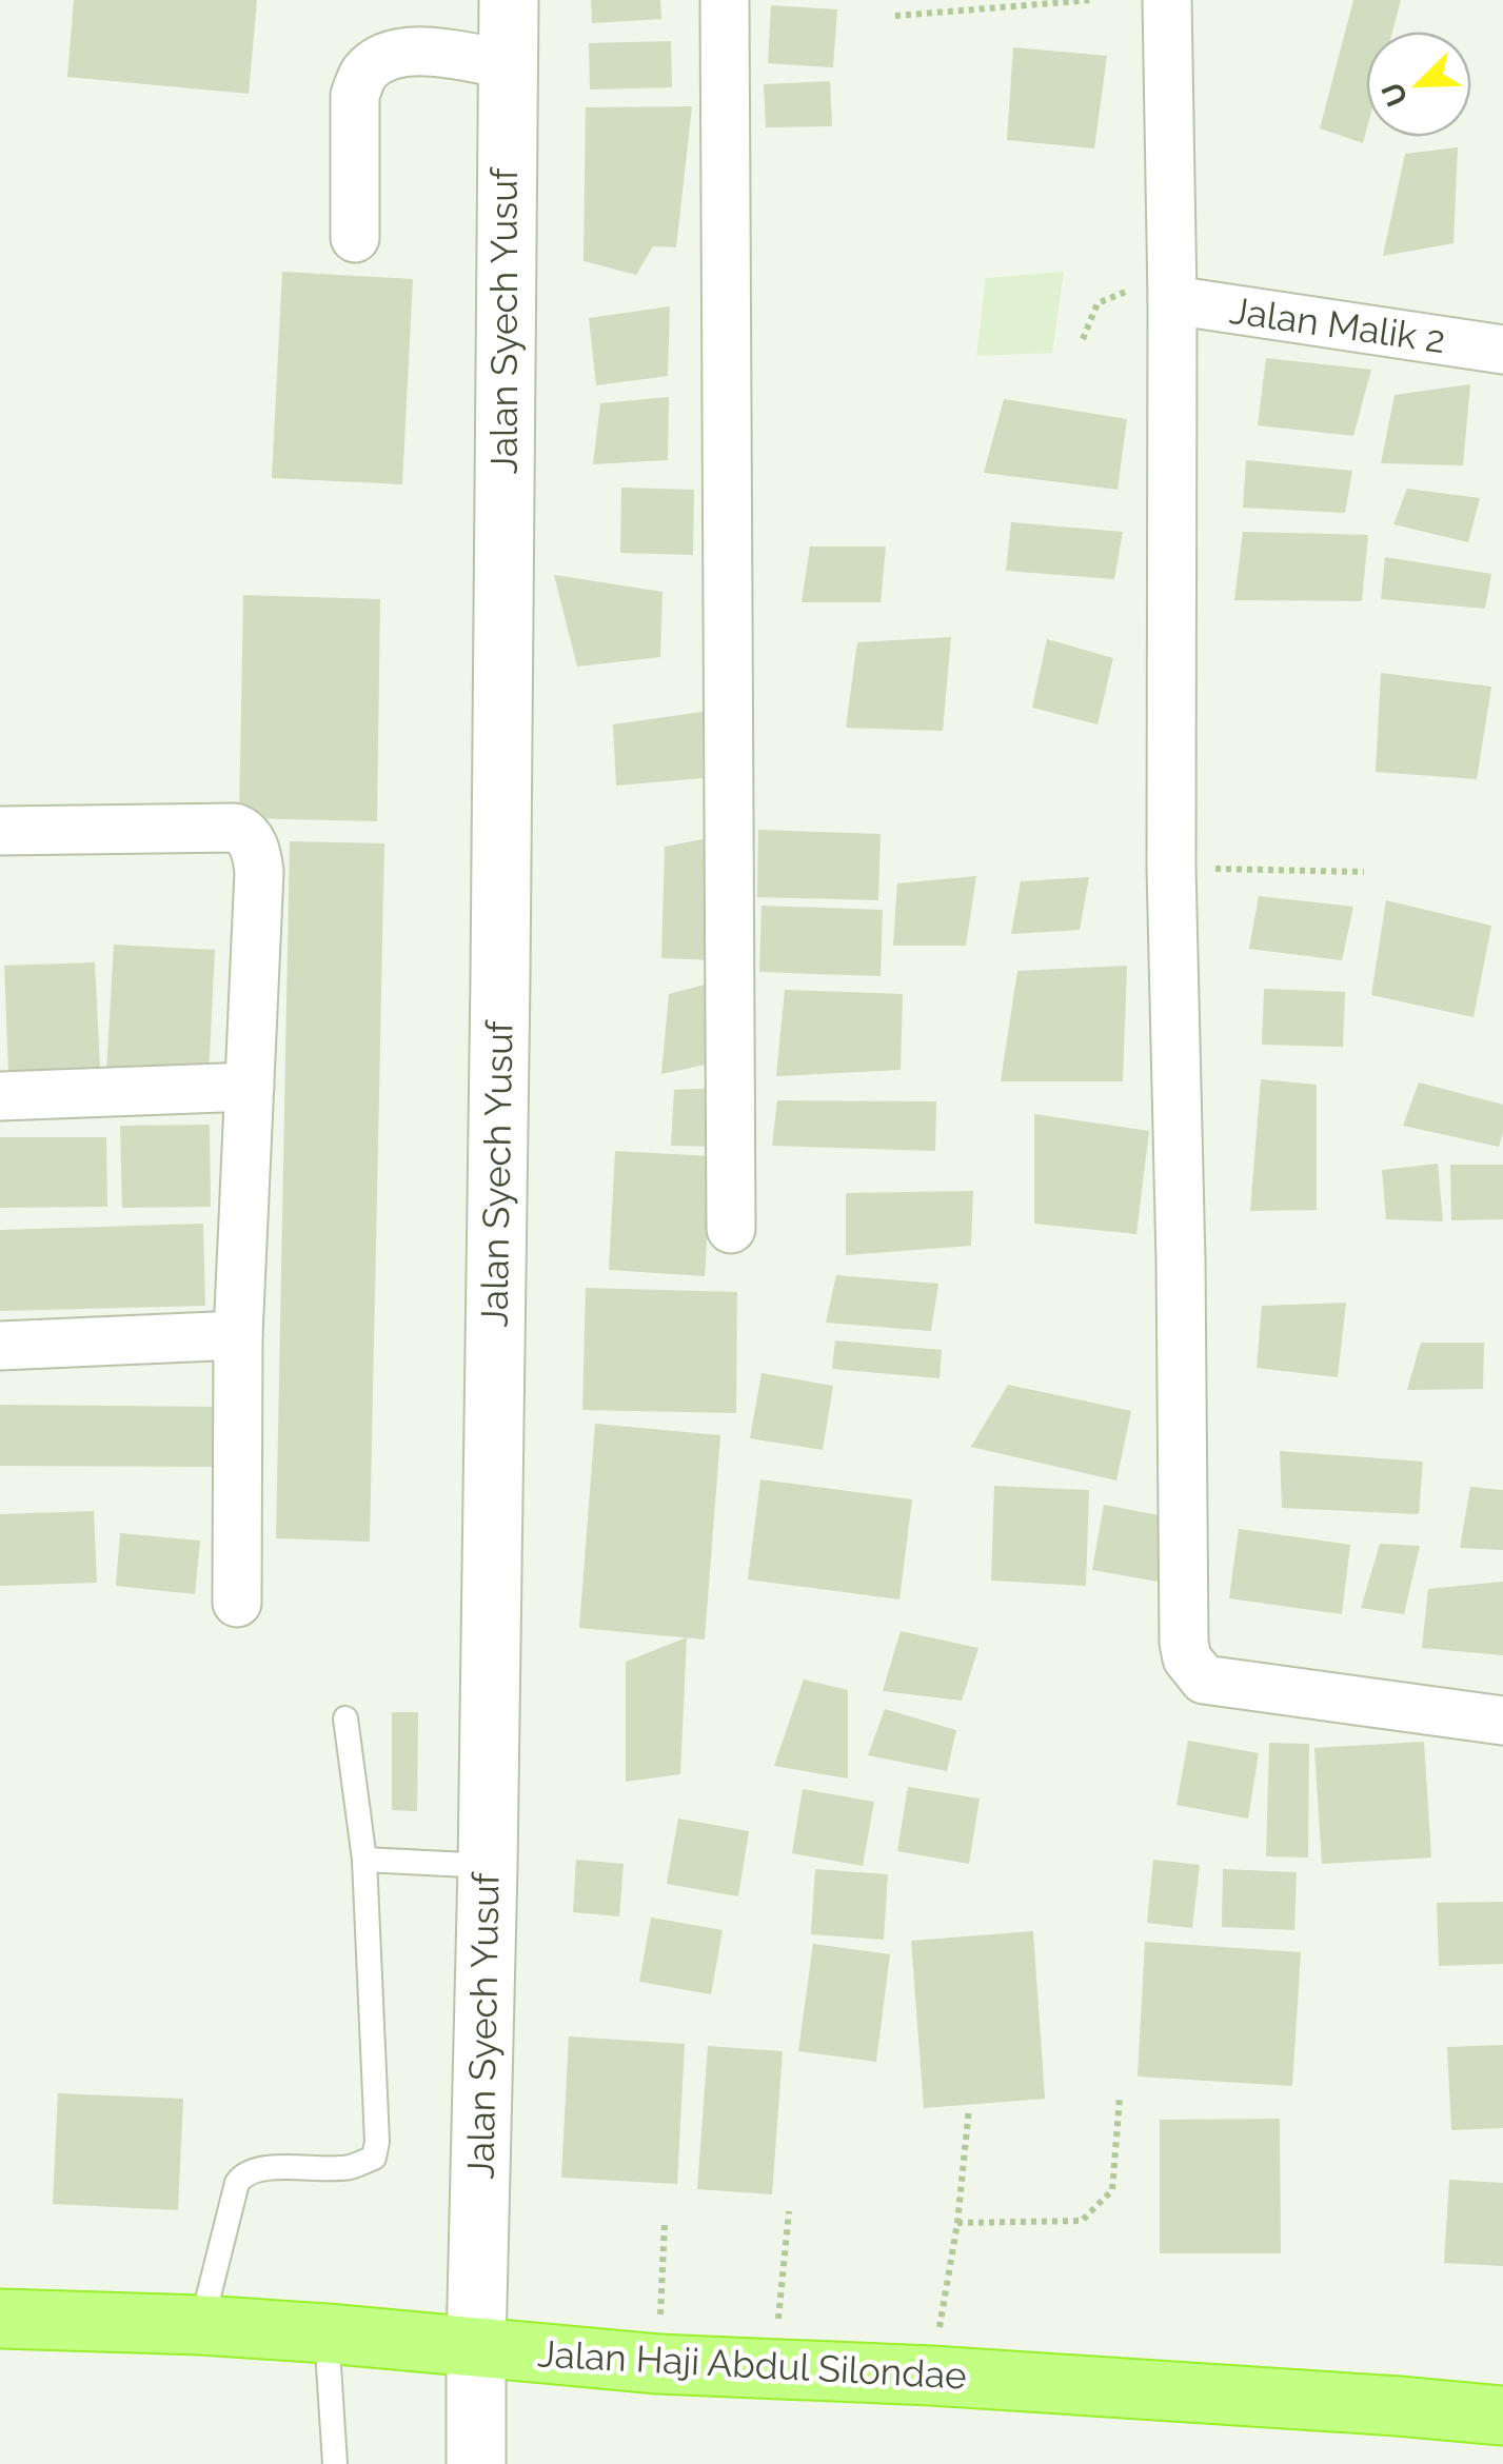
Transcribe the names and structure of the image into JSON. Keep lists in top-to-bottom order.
{
  "streets": {
    "highway": ["Jalan Haji Abdul Silondae"],
    "street": ["Jalan Syech Yusuf", "Jalan Malik 2"]
  },
  "crossings": [
    ["Jalan Syech Yusuf", "Jalan Haji Abdul Silondae"]
  ],
  "north": "bottom left"
}
